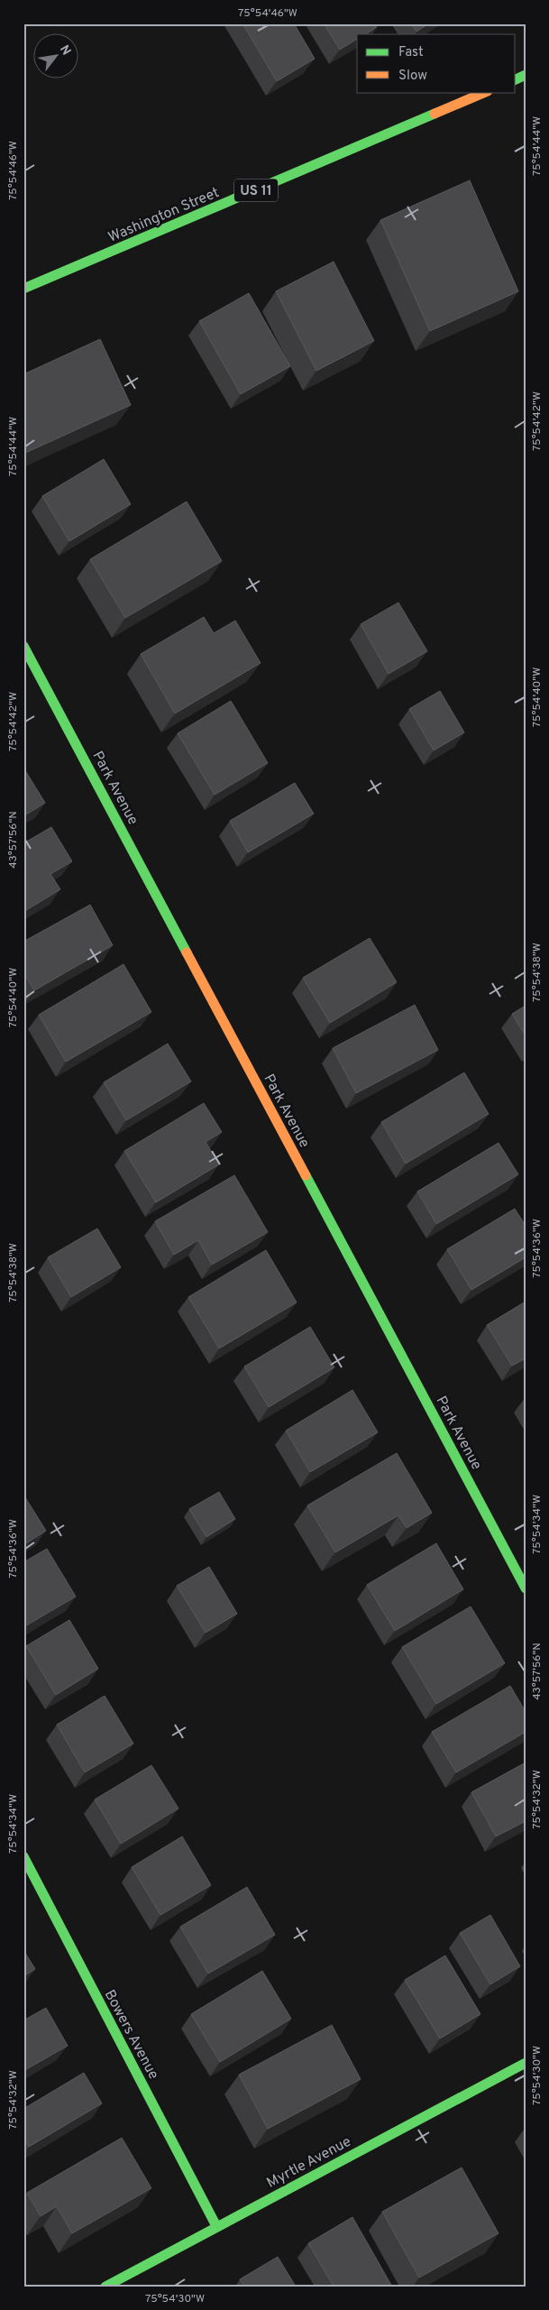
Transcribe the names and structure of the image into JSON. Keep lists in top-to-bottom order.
{
  "streets": {
    "street": [
      "US 11",
      "Washington Street",
      "Park Avenue",
      "Bowers Avenue",
      "Myrtle Avenue"
    ]
  },
  "crossings": [
    ["Bowers Avenue", "Myrtle Avenue"]
  ],
  "legend": ["Fast", "Slow"],
  "north": "top right",
  "coordinates": [
    "75°54'46\"W",
    "75°54'44\"W",
    "75°54'42\"W",
    "75°54'40\"W",
    "43°57'56\"N",
    "75°54'38\"W",
    "75°54'36\"W",
    "75°54'34\"W",
    "75°54'32\"W",
    "75°54'30\"W"
  ]
}
